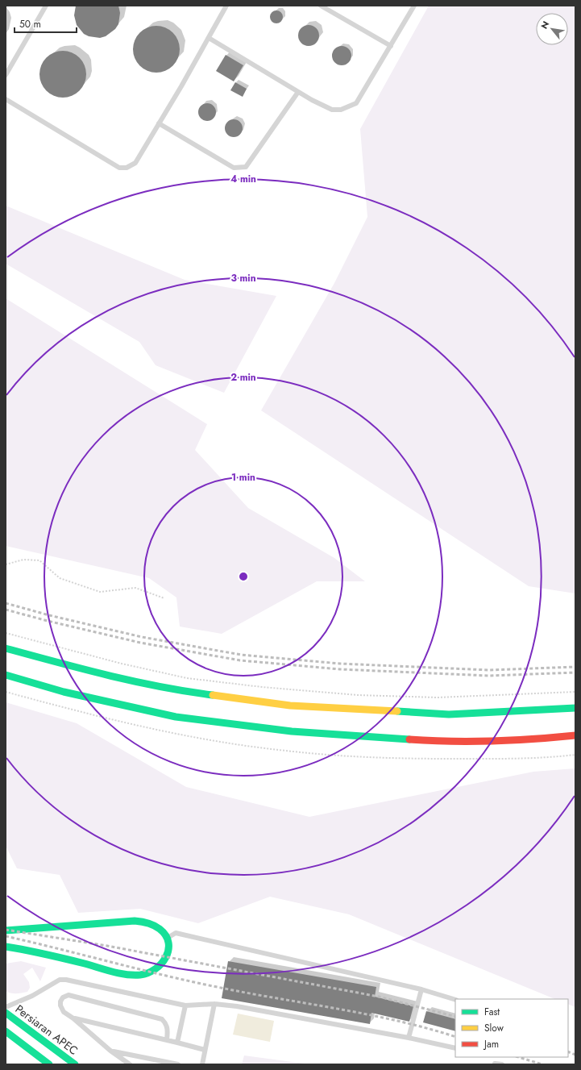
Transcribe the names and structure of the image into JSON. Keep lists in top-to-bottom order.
{
  "streets": {
    "main road": ["Persiaran APEC"]
  },
  "legend": ["Fast", "Slow", "Jam"],
  "scale_bar": "50 m",
  "north": "top left",
  "rings": [
    "4 min",
    "3 min",
    "2 min",
    "1 min"
  ]
}
